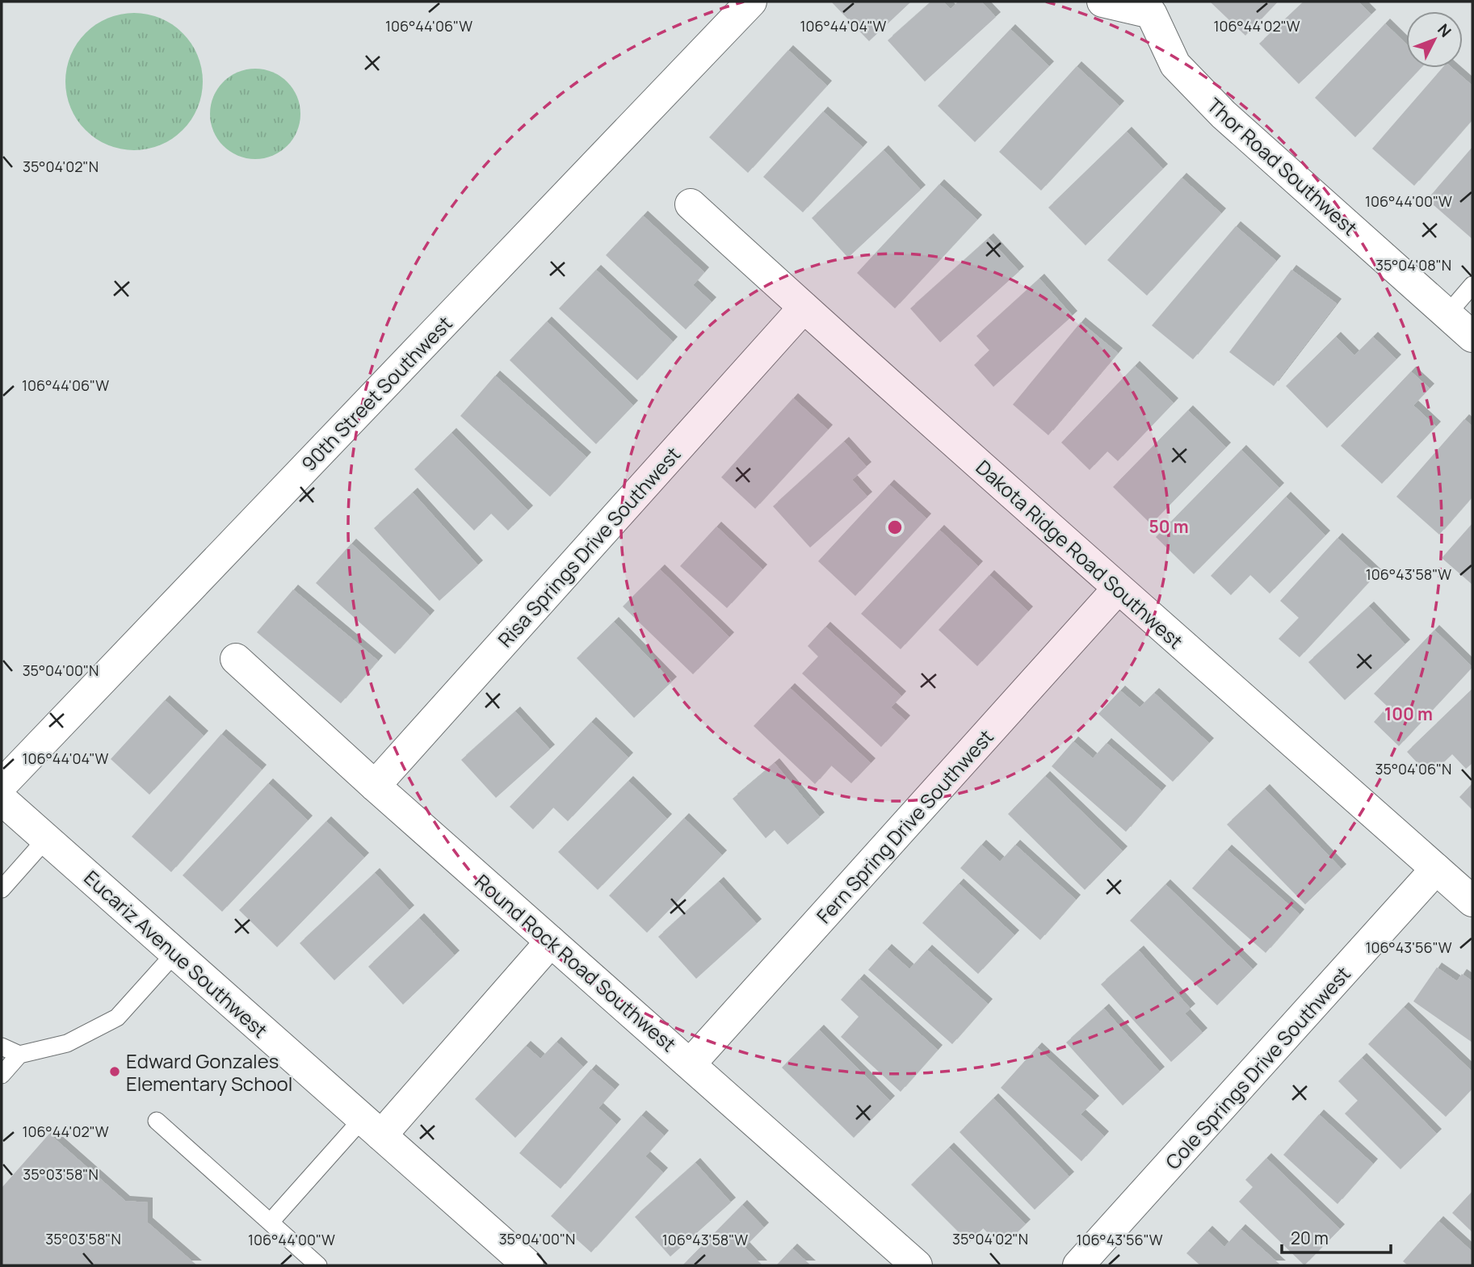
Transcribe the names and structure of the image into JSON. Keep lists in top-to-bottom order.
{
  "streets": {
    "street": [
      "Thor Road Southwest",
      "90th Street Southwest",
      "Risa Springs Drive Southwest",
      "Dakota Ridge Road Southwest",
      "Fern Spring Drive Southwest",
      "Eucariz Avenue Southwest",
      "Round Rock Road Southwest",
      "Cole Springs Drive Southwest"
    ]
  },
  "crossings": [
    ["Risa Springs Drive Southwest", "Dakota Ridge Road Southwest"],
    ["Risa Springs Drive Southwest", "Round Rock Road Southwest"],
    ["Dakota Ridge Road Southwest", "Fern Spring Drive Southwest"],
    ["Dakota Ridge Road Southwest", "Cole Springs Drive Southwest"],
    ["Fern Spring Drive Southwest", "Round Rock Road Southwest"]
  ],
  "places": ["Edward Gonzales Elementary School"],
  "scale_bar": "20 m",
  "north": "top right",
  "coordinates": [
    "106°44'04\"W",
    "106°44'06\"W",
    "106°44'02\"W",
    "35°04'02\"N",
    "106°44'00\"W",
    "35°04'08\"N",
    "106°43'58\"W",
    "35°04'00\"N",
    "35°04'06\"N",
    "106°43'56\"W",
    "35°03'58\"N"
  ],
  "rings": ["50 m", "100 m"]
}
